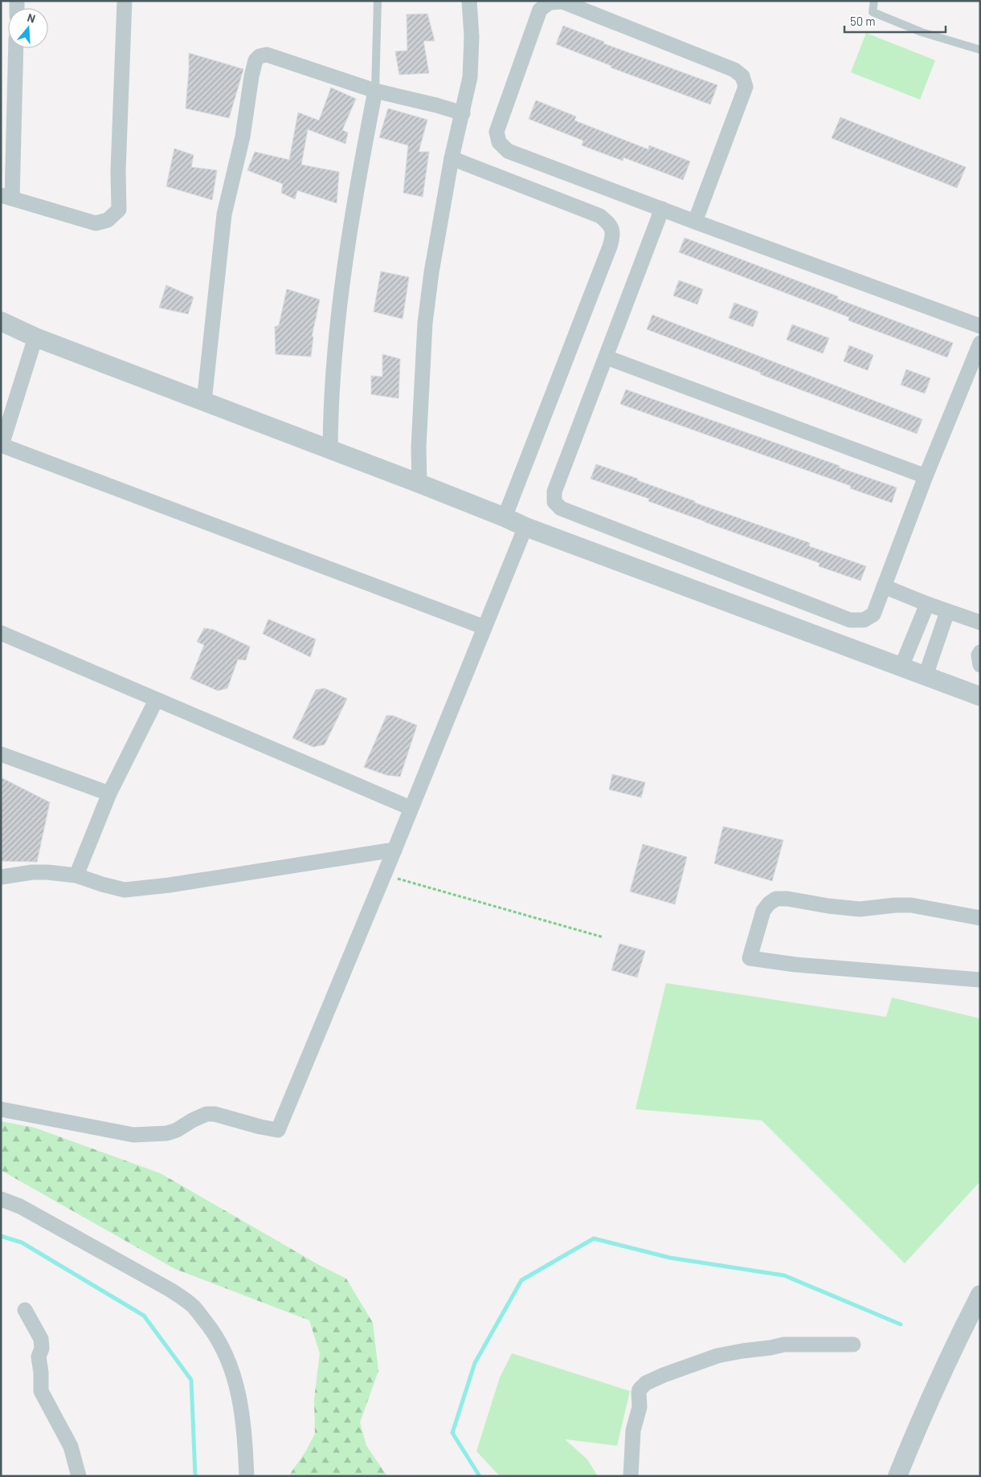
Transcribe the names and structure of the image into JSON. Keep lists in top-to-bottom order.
{
  "scale_bar": "50 m",
  "north": "top"
}
